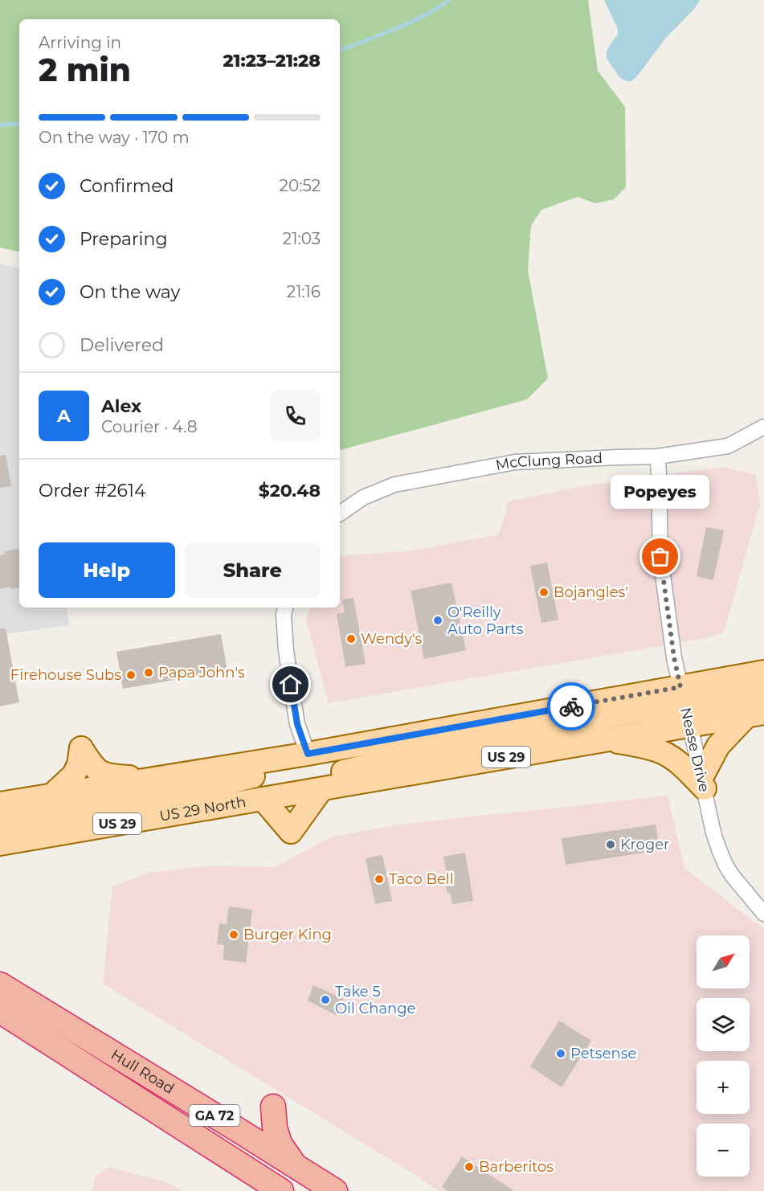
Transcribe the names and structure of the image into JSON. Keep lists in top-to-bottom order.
{
  "streets": {
    "highway": ["Hull Road", "GA 72"],
    "main road": ["US 29", "US 29 North"],
    "street": ["McClung Road", "Nease Drive"]
  },
  "crossings": [
    ["McClung Road", "Nease Drive"],
    ["Nease Drive", "US 29"],
    ["US 29", "US 29 North"]
  ],
  "places": [
    "Popeyes",
    "Bojangles'",
    "O'Reilly Auto Parts",
    "Wendy's",
    "Papa John's",
    "Firehouse Subs",
    "Kroger",
    "Taco Bell",
    "Burger King",
    "Take 5 Oil Change",
    "Petsense",
    "Barberitos"
  ],
  "north": "top right",
  "page": {
    "heading": ["2 min", "Arriving in", "21:23–21:28"],
    "panel": [
      "Alex",
      "Courier · 4.8",
      "Order #2614",
      "$20.48"
    ],
    "bar": "On the way · 170 m",
    "list": [
      ["Confirmed", "20:52"],
      ["Preparing", "21:03"],
      ["On the way", "21:16"],
      "Delivered"
    ],
    "round": "A",
    "bubble": "Popeyes",
    "buttons": ["Help", "Share"],
    "map_buttons": ["+", "−"]
  }
}
